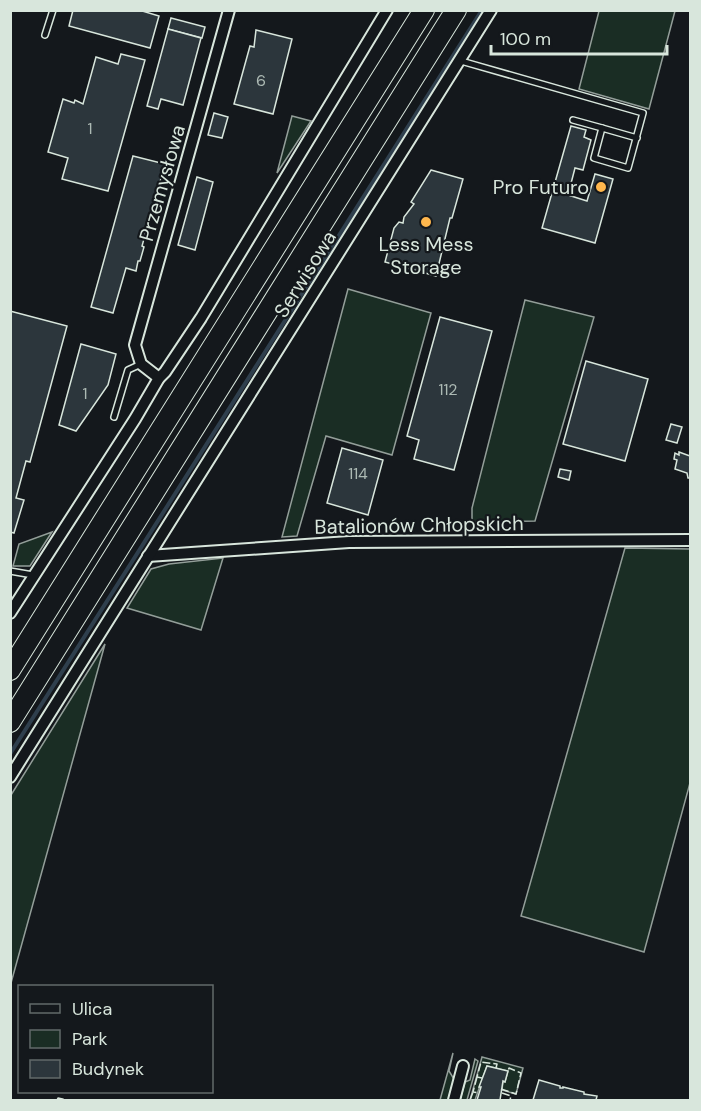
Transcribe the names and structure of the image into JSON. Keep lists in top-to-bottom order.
{
  "streets": {
    "street": ["Przemysłowa", "Serwisowa", "Batalionów Chłopskich"]
  },
  "crossings": [
    ["Serwisowa", "Batalionów Chłopskich"]
  ],
  "places": ["Pro Futuro", "Less Mess Storage"],
  "house_numbers": [
    "6",
    "1",
    "112",
    "1",
    "114"
  ],
  "legend": ["Ulica", "Park", "Budynek"],
  "scale_bar": "100 m"
}
